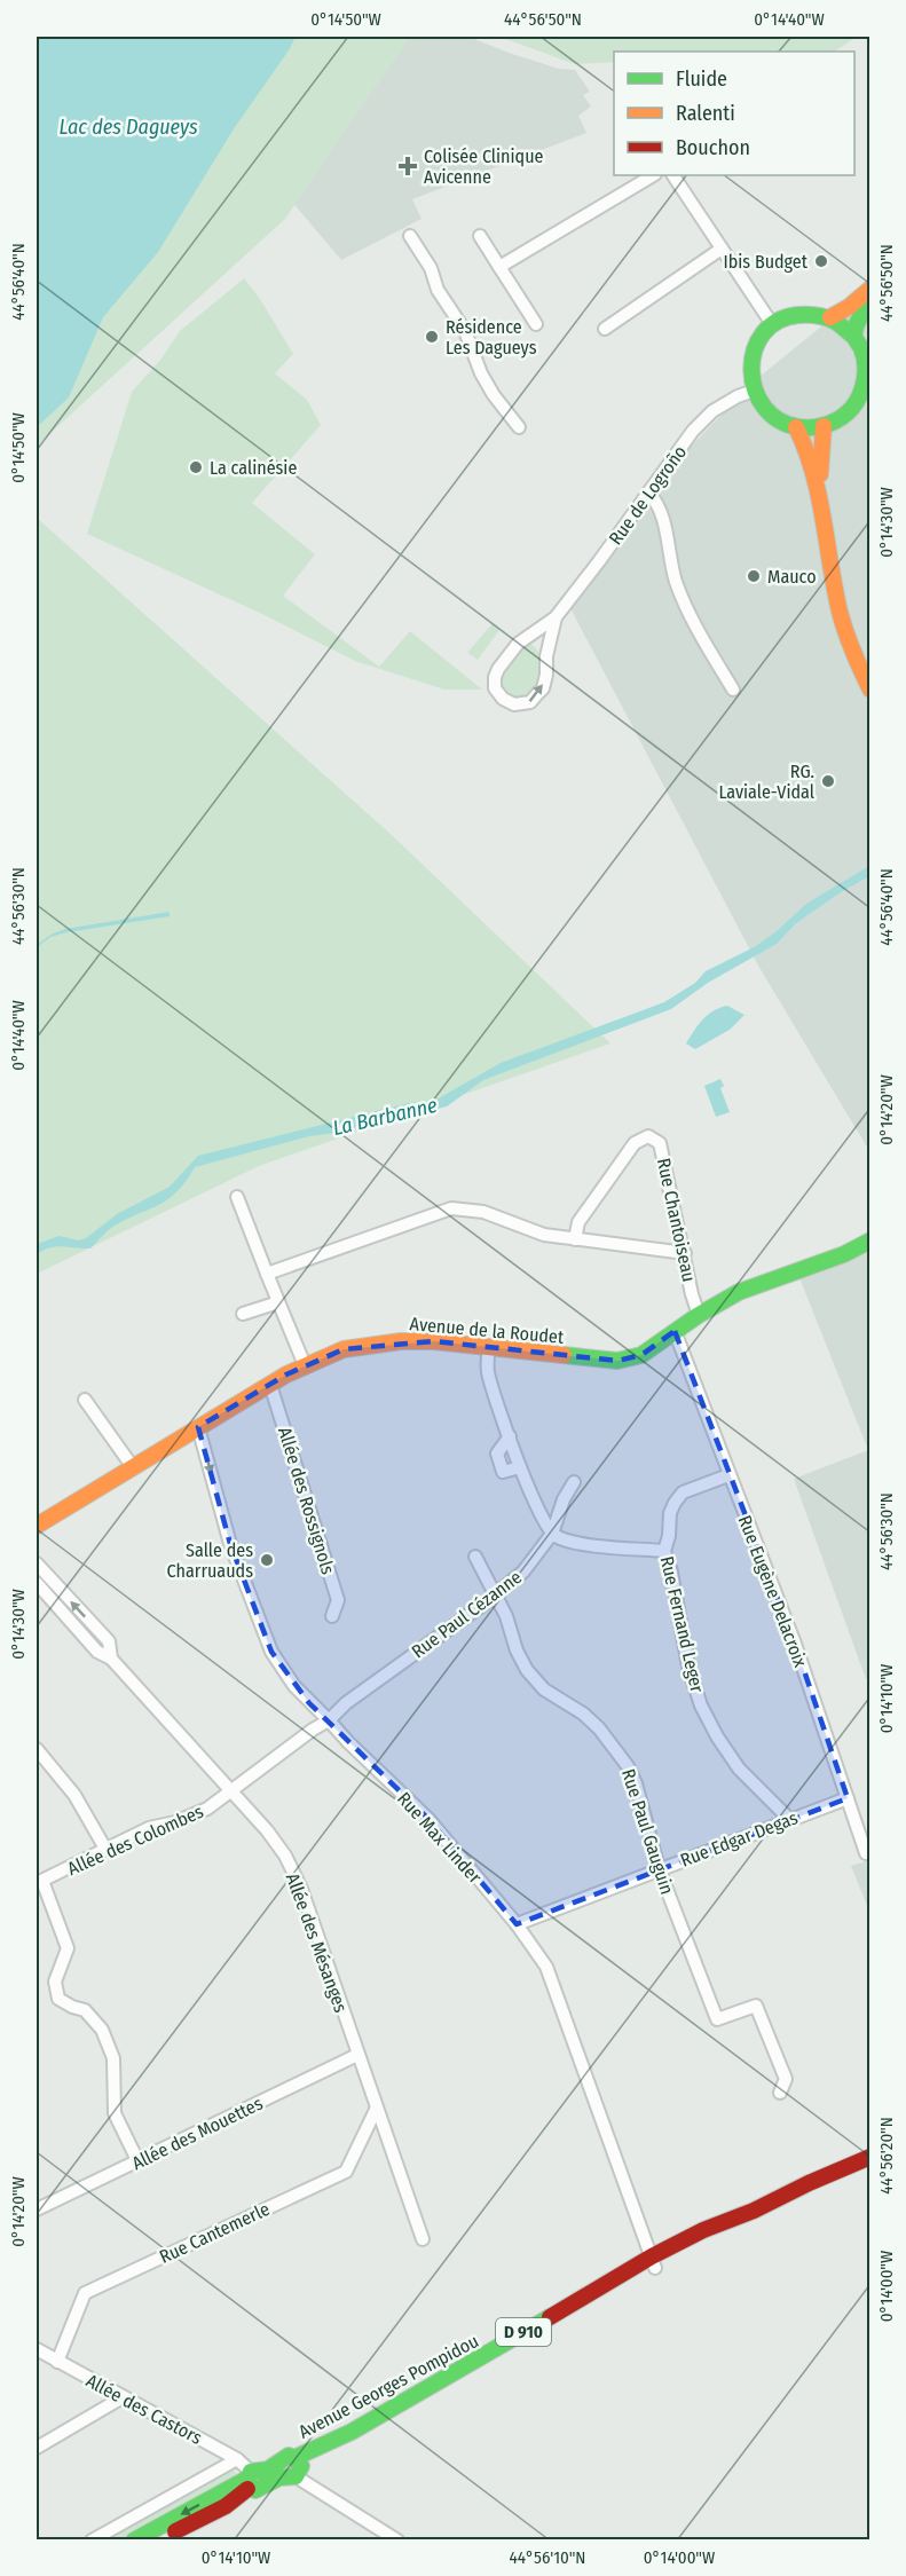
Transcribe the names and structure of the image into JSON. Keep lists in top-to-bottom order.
{
  "streets": {
    "main road": ["Avenue de la Roudet", "D 910", "Avenue Georges Pompidou"],
    "street": [
      "Rue de Logroño",
      "Rue Chantoiseau",
      "Allée des Rossignols",
      "Rue Eugène Delacroix",
      "Rue Paul Cézanne",
      "Rue Fernand Leger",
      "Rue Paul Gauguin",
      "Rue Max Linder",
      "Rue Edgar Degas",
      "Allée des Colombes",
      "Allée des Mésanges",
      "Allée des Mouettes",
      "Rue Cantemerle",
      "Allée des Castors"
    ]
  },
  "crossings": [
    ["Rue Chantoiseau", "Avenue de la Roudet"],
    ["Avenue de la Roudet", "Allée des Rossignols"],
    ["Avenue de la Roudet", "Rue Eugène Delacroix"],
    ["Avenue de la Roudet", "Rue Max Linder"],
    ["Rue Eugène Delacroix", "Rue Fernand Leger"],
    ["Rue Eugène Delacroix", "Rue Edgar Degas"],
    ["Rue Paul Cézanne", "Rue Paul Gauguin"],
    ["Rue Paul Cézanne", "Rue Max Linder"],
    ["Rue Paul Cézanne", "Allée des Colombes"],
    ["Rue Paul Cézanne", "Allée des Mésanges"],
    ["Rue Fernand Leger", "Rue Edgar Degas"],
    ["Rue Paul Gauguin", "Rue Edgar Degas"],
    ["Rue Max Linder", "Rue Edgar Degas"],
    ["Rue Max Linder", "Avenue Georges Pompidou"],
    ["Allée des Colombes", "Allée des Mésanges"],
    ["Allée des Mésanges", "Allée des Mouettes"],
    ["Allée des Mésanges", "Rue Cantemerle"],
    ["Rue Cantemerle", "Allée des Castors"],
    ["Avenue Georges Pompidou", "Allée des Castors"]
  ],
  "water": ["Lac des Dagueys", "La Barbanne"],
  "places": {
    "health": ["Colisée Clinique Avicenne"],
    "other": [
      "Ibis Budget",
      "Résidence Les Dagueys",
      "La calinésie",
      "Mauco",
      "RG. Laviale-Vidal",
      "Salle des Charruauds"
    ]
  },
  "legend": ["Fluide", "Ralenti", "Bouchon"],
  "coordinates": [
    "0°14'50\"W",
    "44°56'50\"N",
    "0°14'40\"W",
    "44°56'40\"N",
    "0°14'30\"W",
    "44°56'30\"N",
    "0°14'20\"W",
    "0°14'10\"W",
    "44°56'20\"N",
    "0°14'00\"W",
    "44°56'10\"N"
  ]
}
